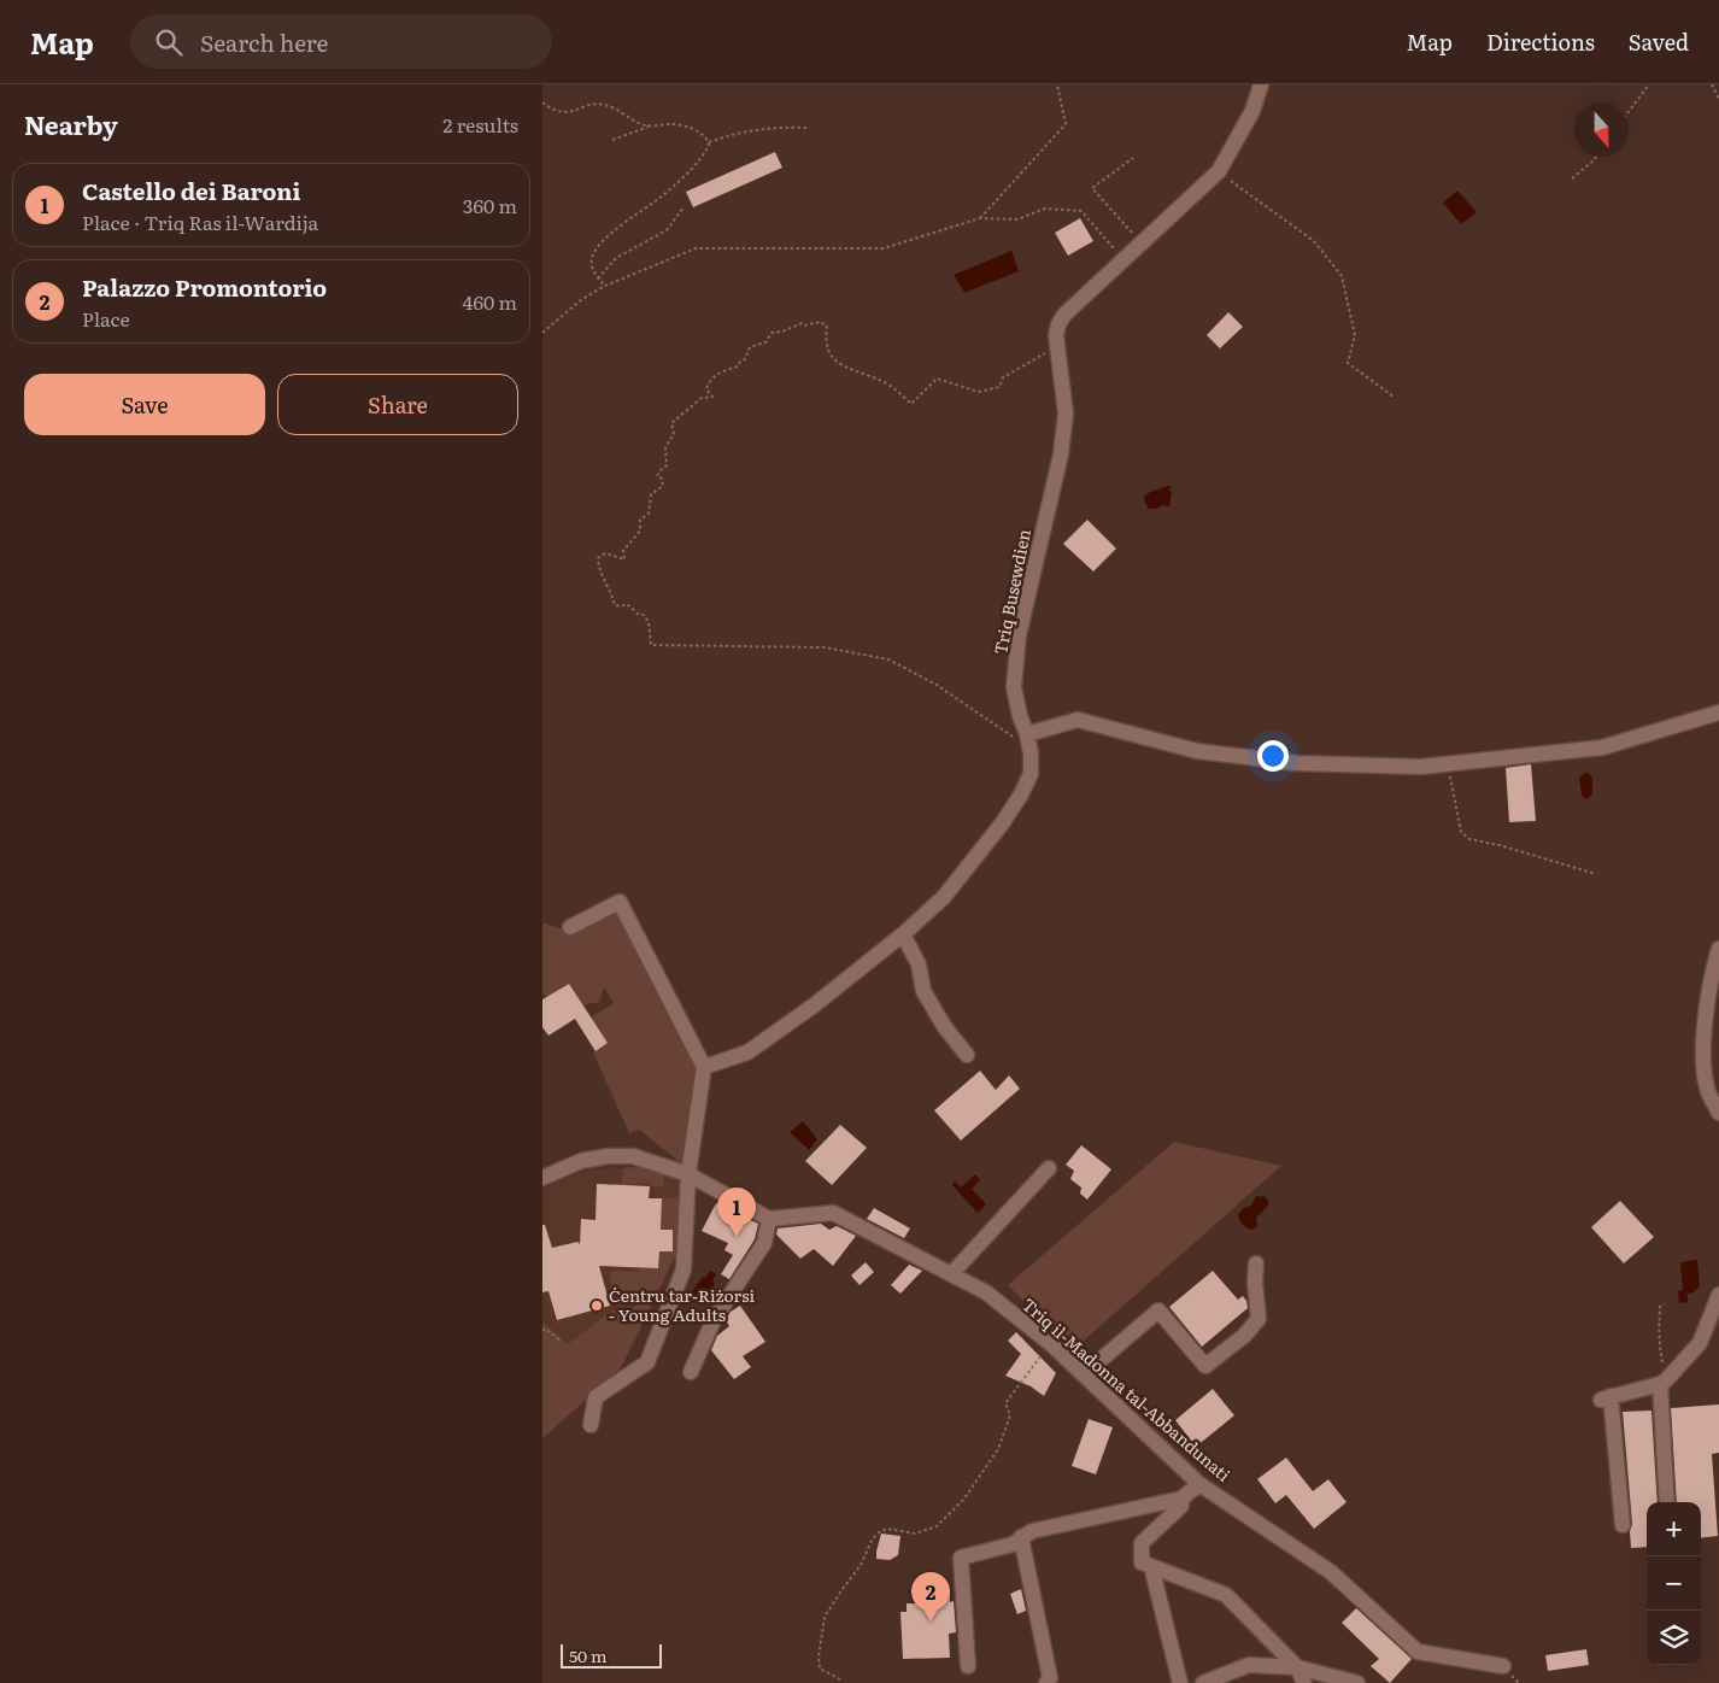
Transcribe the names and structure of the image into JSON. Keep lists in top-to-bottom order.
{
  "streets": {
    "street": ["Triq Busewdien", "Triq il-Madonna tal-Abbandunati"]
  },
  "places": ["Ċentru tar-Riżorsi - Young Adults"],
  "scale_bar": "50 m",
  "north": "bottom",
  "page": {
    "header": "Map",
    "search": "Search here",
    "nav": ["Map", "Directions", "Saved"],
    "heading": ["Nearby", "2 results"],
    "list": [
      {
        "mark": "1",
        "name": "Castello dei Baroni",
        "note": "Place · Triq Ras il-Wardija",
        "value": "360 m"
      },
      {
        "mark": "2",
        "name": "Palazzo Promontorio",
        "note": "Place",
        "value": "460 m"
      }
    ],
    "buttons": ["Save", "Share"],
    "pins": ["1", "2"],
    "map_buttons": ["+", "−"],
    "scale": "50 m"
  }
}
